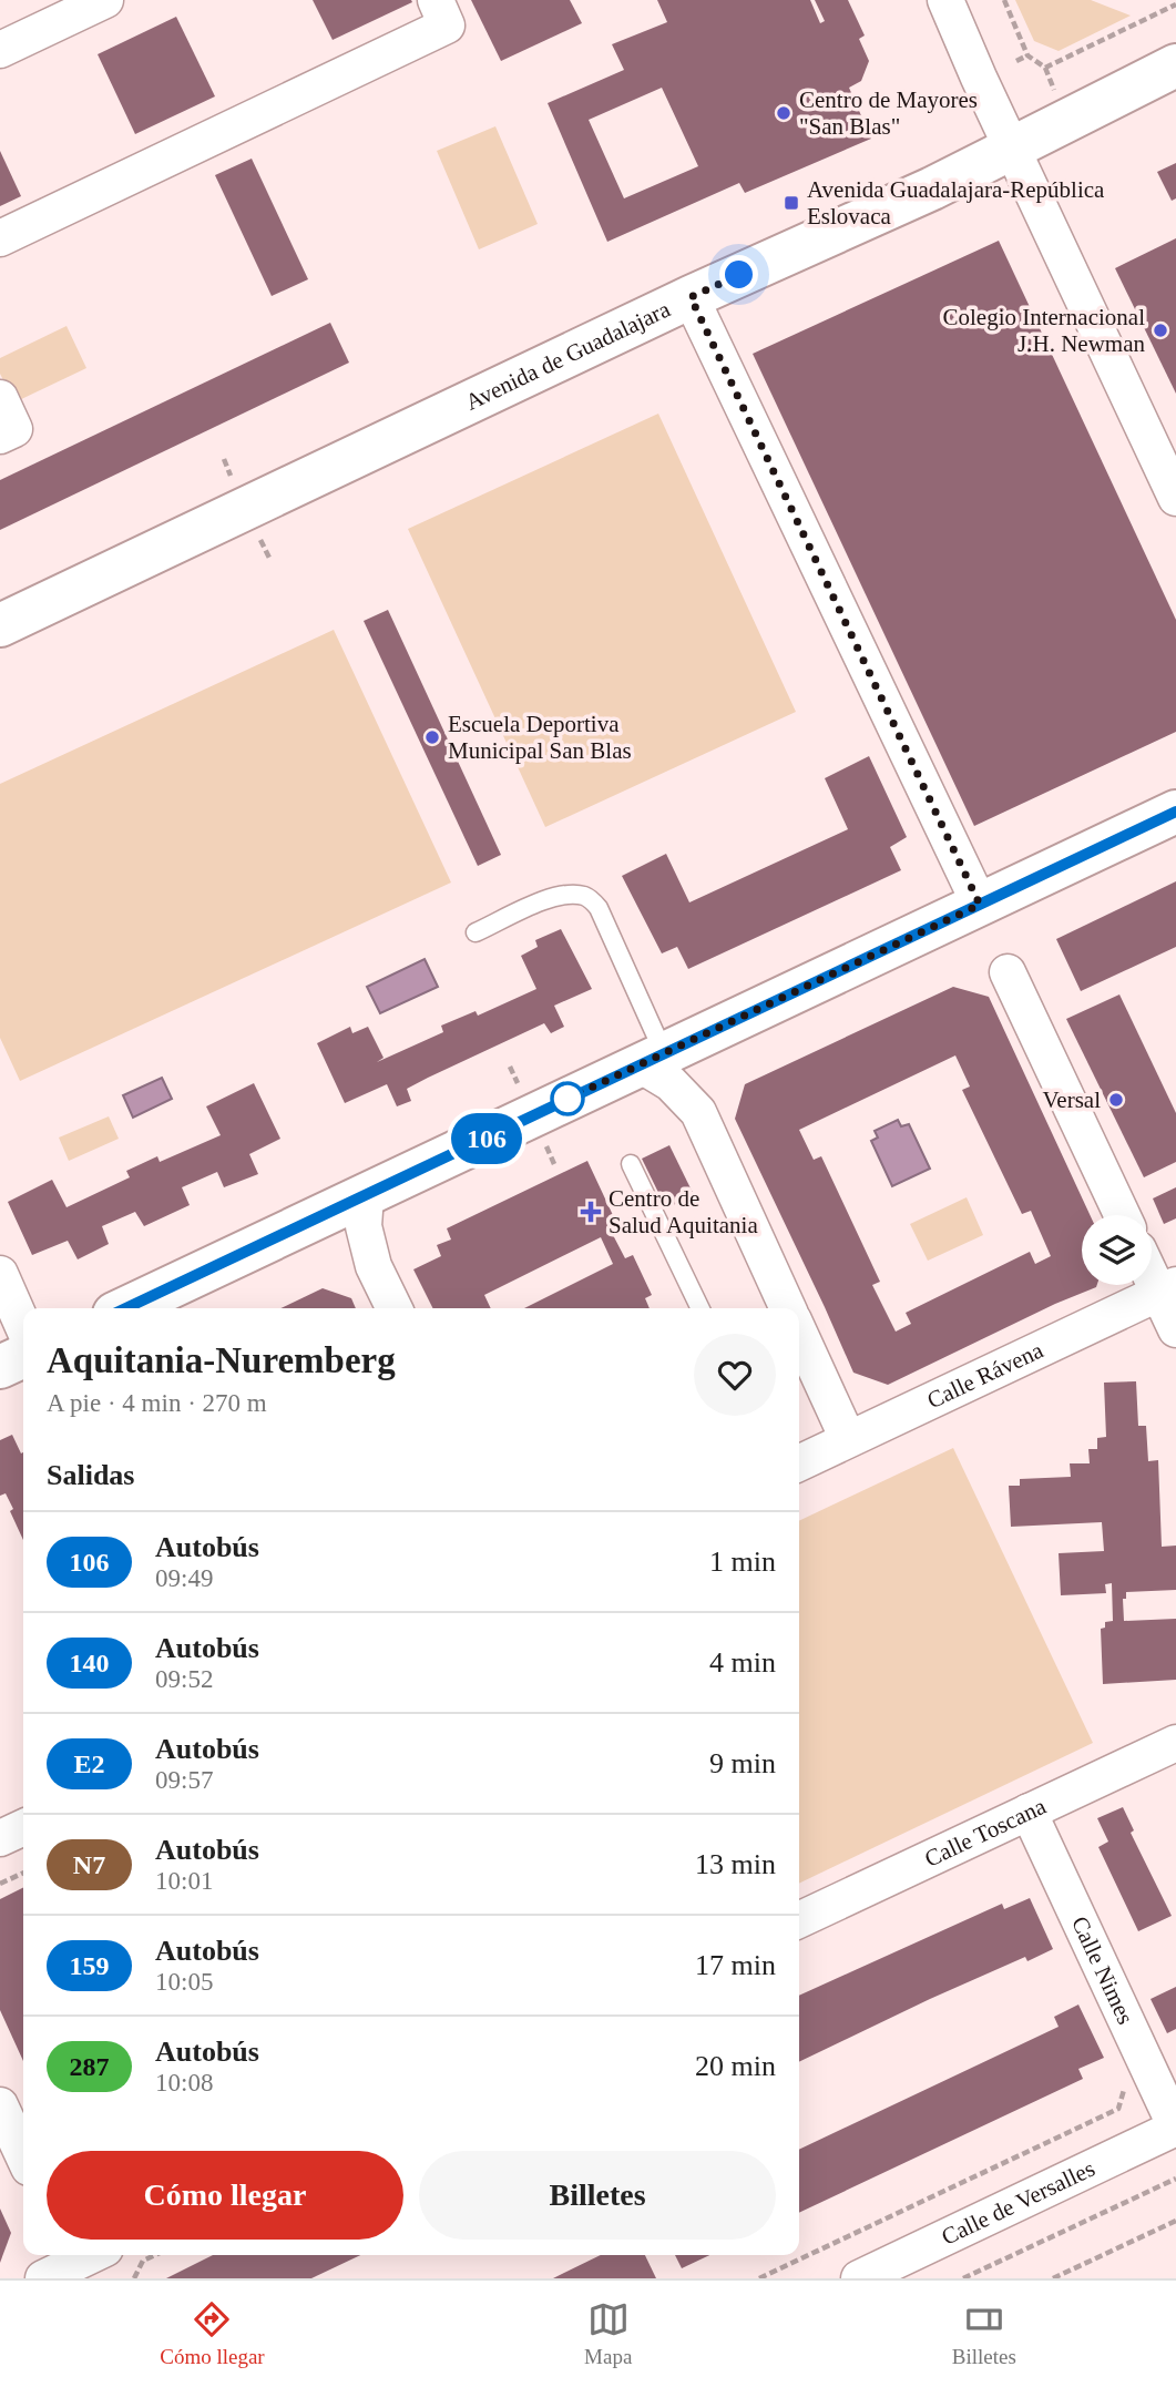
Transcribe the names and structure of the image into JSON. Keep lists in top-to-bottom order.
{
  "streets": {
    "street": [
      "Avenida de Guadalajara",
      "Calle Rávena",
      "Calle Toscana",
      "Calle Nimes",
      "Calle de Versalles"
    ]
  },
  "crossings": [
    ["Calle Toscana", "Calle Nimes"],
    ["Calle Nimes", "Calle de Versalles"]
  ],
  "places": {
    "other": [
      "Centro de Mayores \"San Blas\"",
      "Colegio Internacional J.H. Newman",
      "Escuela Deportiva Municipal San Blas",
      "Versal"
    ],
    "transit": ["Avenida Guadalajara-República Eslovaca"],
    "health": ["Centro de Salud Aquitania"]
  },
  "lines": ["bus line 106"],
  "page": {
    "on_map": "106",
    "heading": [
      ["Aquitania-Nuremberg", "A pie · 4 min · 270 m"],
      "Salidas"
    ],
    "list": [
      {
        "mark": "106",
        "name": "Autobús",
        "note": "09:49",
        "value": "1 min"
      },
      {
        "mark": "140",
        "name": "Autobús",
        "note": "09:52",
        "value": "4 min"
      },
      {
        "mark": "E2",
        "name": "Autobús",
        "note": "09:57",
        "value": "9 min"
      },
      {
        "mark": "N7",
        "name": "Autobús",
        "note": "10:01",
        "value": "13 min"
      },
      {
        "mark": "159",
        "name": "Autobús",
        "note": "10:05",
        "value": "17 min"
      },
      {
        "mark": "287",
        "name": "Autobús",
        "note": "10:08",
        "value": "20 min"
      }
    ],
    "buttons": ["Cómo llegar", "Billetes"],
    "tabs": ["Cómo llegar", "Mapa", "Billetes"]
  }
}
